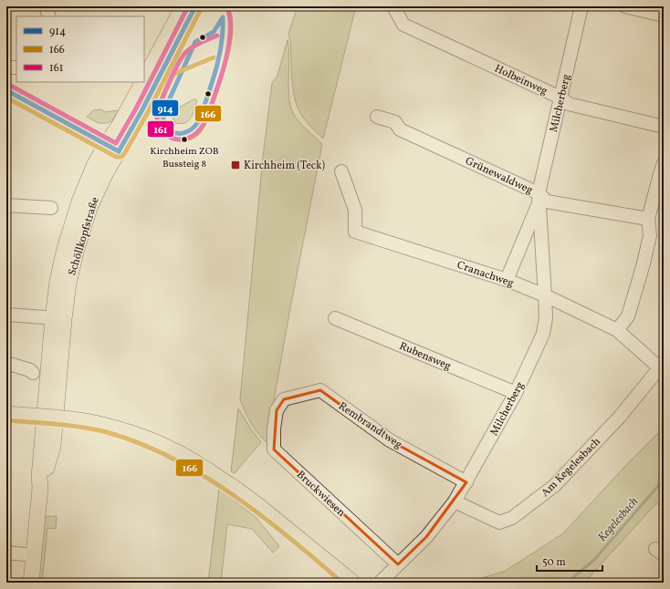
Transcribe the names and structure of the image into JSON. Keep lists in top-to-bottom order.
{
  "streets": {
    "main road": ["Schöllkopfstraße"],
    "street": [
      "Holbeinweg",
      "Milcherberg",
      "Grünewaldweg",
      "Cranachweg",
      "Rubensweg",
      "Rembrandtweg",
      "Am Kegelesbach",
      "Bruckwiesen"
    ]
  },
  "crossings": [
    ["Holbeinweg", "Milcherberg"],
    ["Milcherberg", "Grünewaldweg"],
    ["Milcherberg", "Cranachweg"],
    ["Milcherberg", "Rubensweg"],
    ["Milcherberg", "Rembrandtweg"],
    ["Milcherberg", "Am Kegelesbach"],
    ["Milcherberg", "Bruckwiesen"],
    ["Cranachweg", "Am Kegelesbach"],
    ["Rembrandtweg", "Bruckwiesen"]
  ],
  "water": ["Kegelesbach"],
  "places": {
    "other": ["Kirchheim ZOB Bussteig 8"],
    "transit": ["Kirchheim (Teck)"]
  },
  "lines": ["transit line 914", "transit line 166", "transit line 161"],
  "legend": ["914", "166", "161"],
  "scale_bar": "50 m"
}
